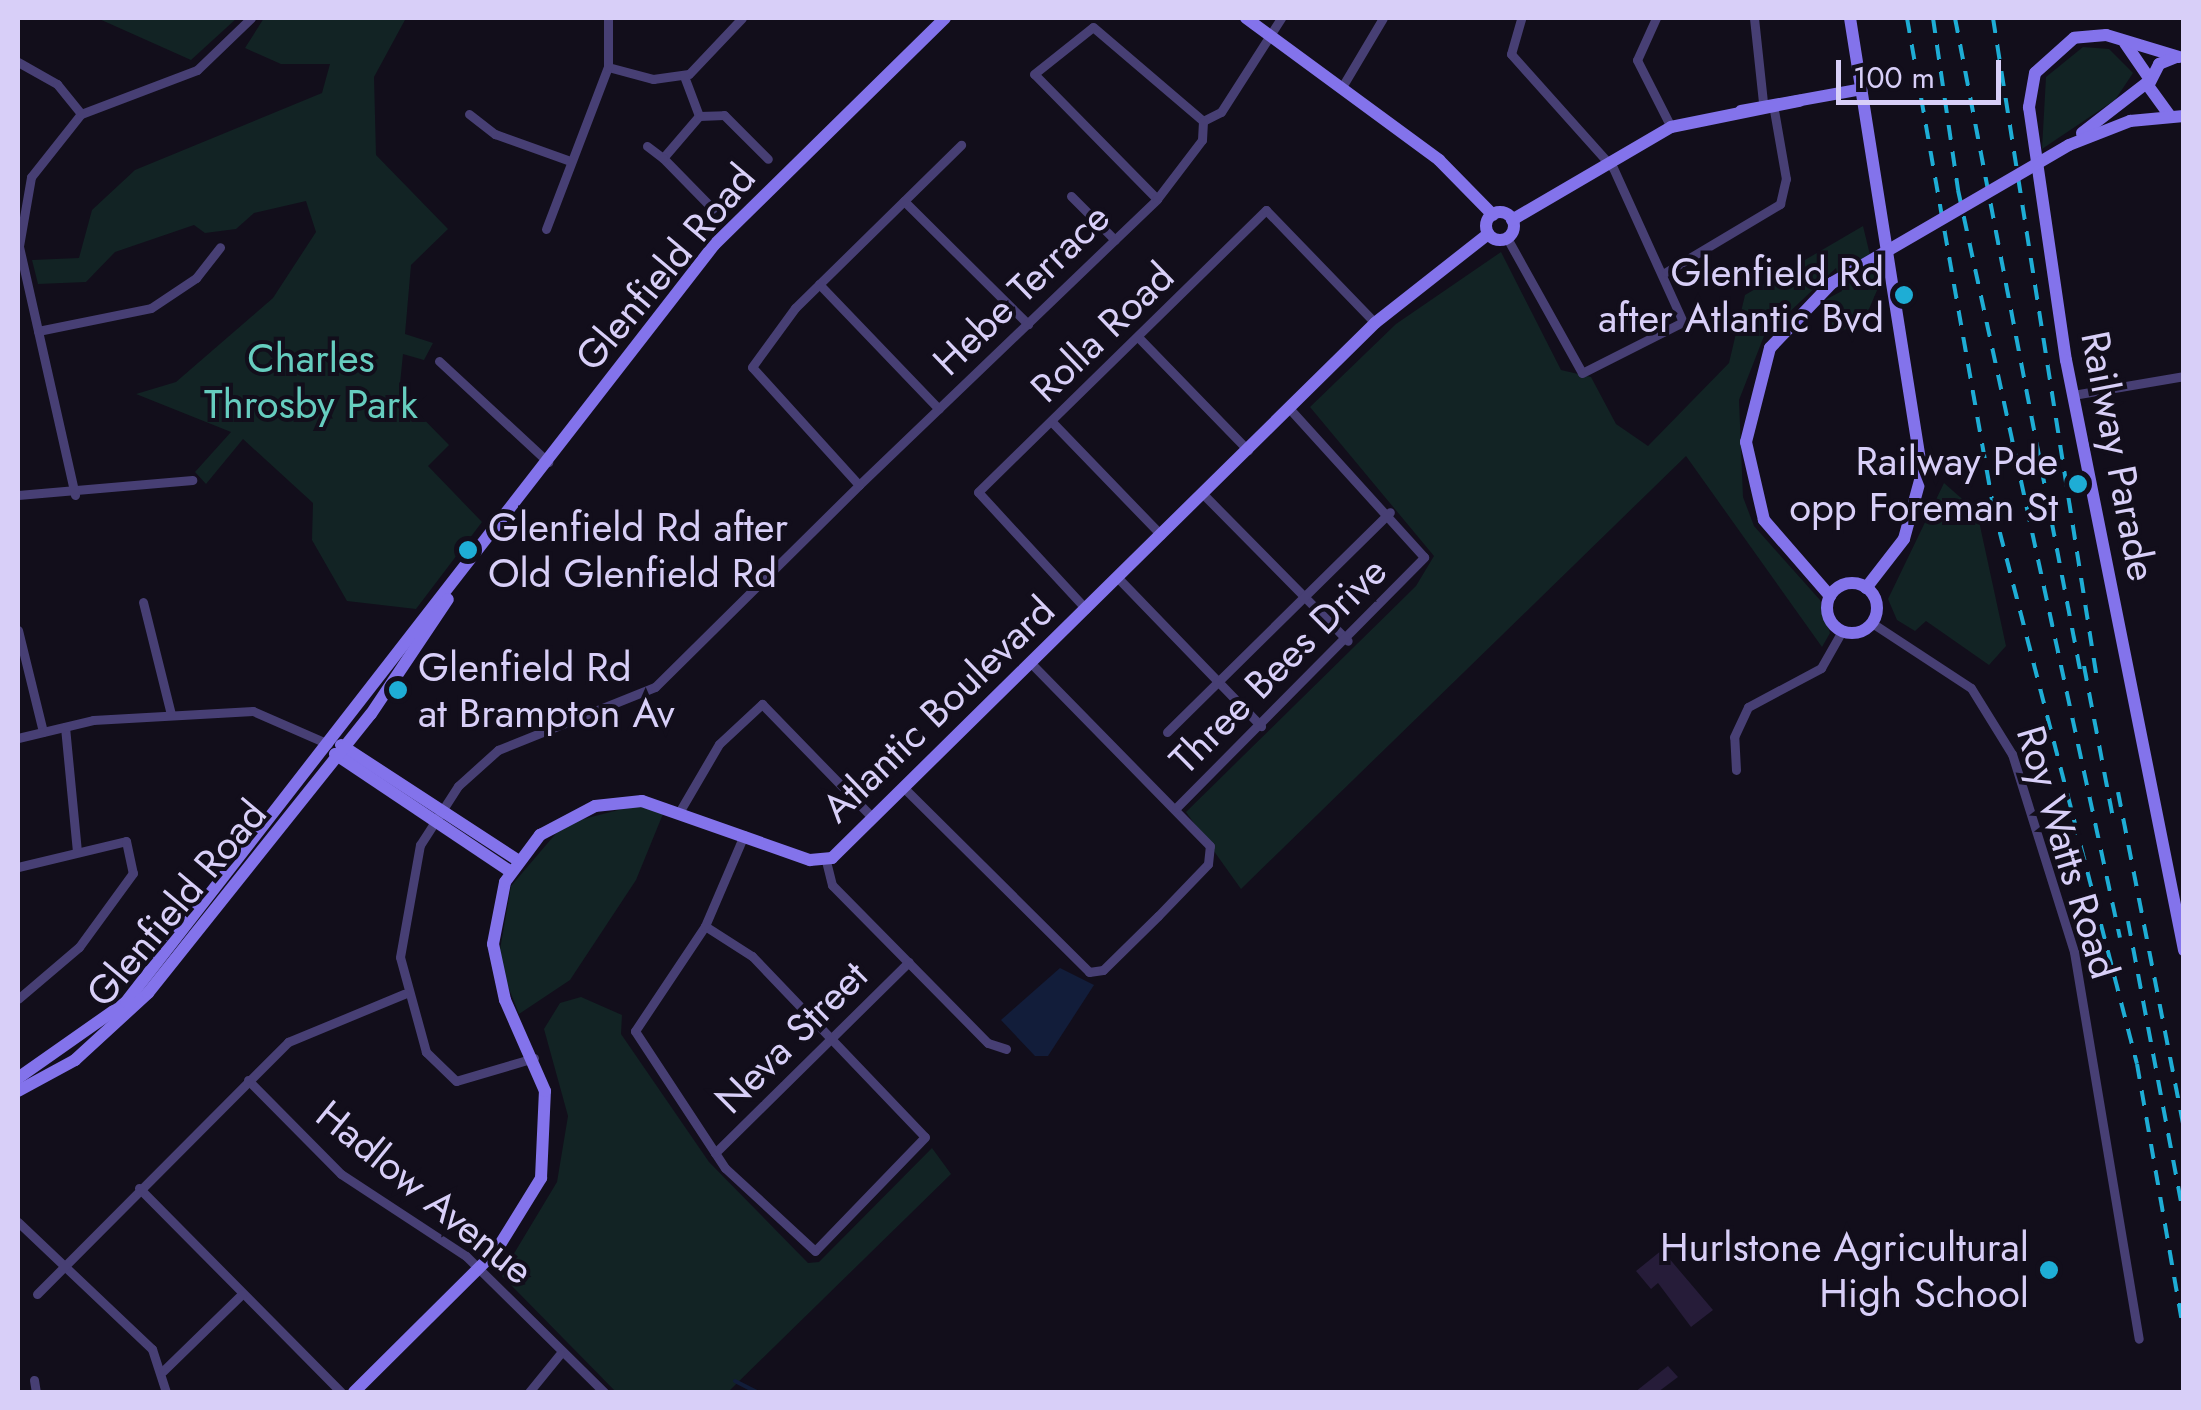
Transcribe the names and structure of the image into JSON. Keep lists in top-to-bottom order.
{
  "streets": {
    "street": [
      "Glenfield Road",
      "Hebe Terrace",
      "Rolla Road",
      "Railway Parade",
      "Three Bees Drive",
      "Atlantic Boulevard",
      "Roy Watts Road",
      "Neva Street",
      "Hadlow Avenue"
    ]
  },
  "crossings": [
    ["Rolla Road", "Atlantic Boulevard"],
    ["Atlantic Boulevard", "Hadlow Avenue"]
  ],
  "parks": ["Charles Throsby Park"],
  "places": [
    "Glenfield Rd after Atlantic Bvd",
    "Railway Pde opp Foreman St",
    "Glenfield Rd after Old Glenfield Rd",
    "Glenfield Rd at Brampton Av",
    "Hurlstone Agricultural High School"
  ],
  "scale_bar": "100 m"
}
